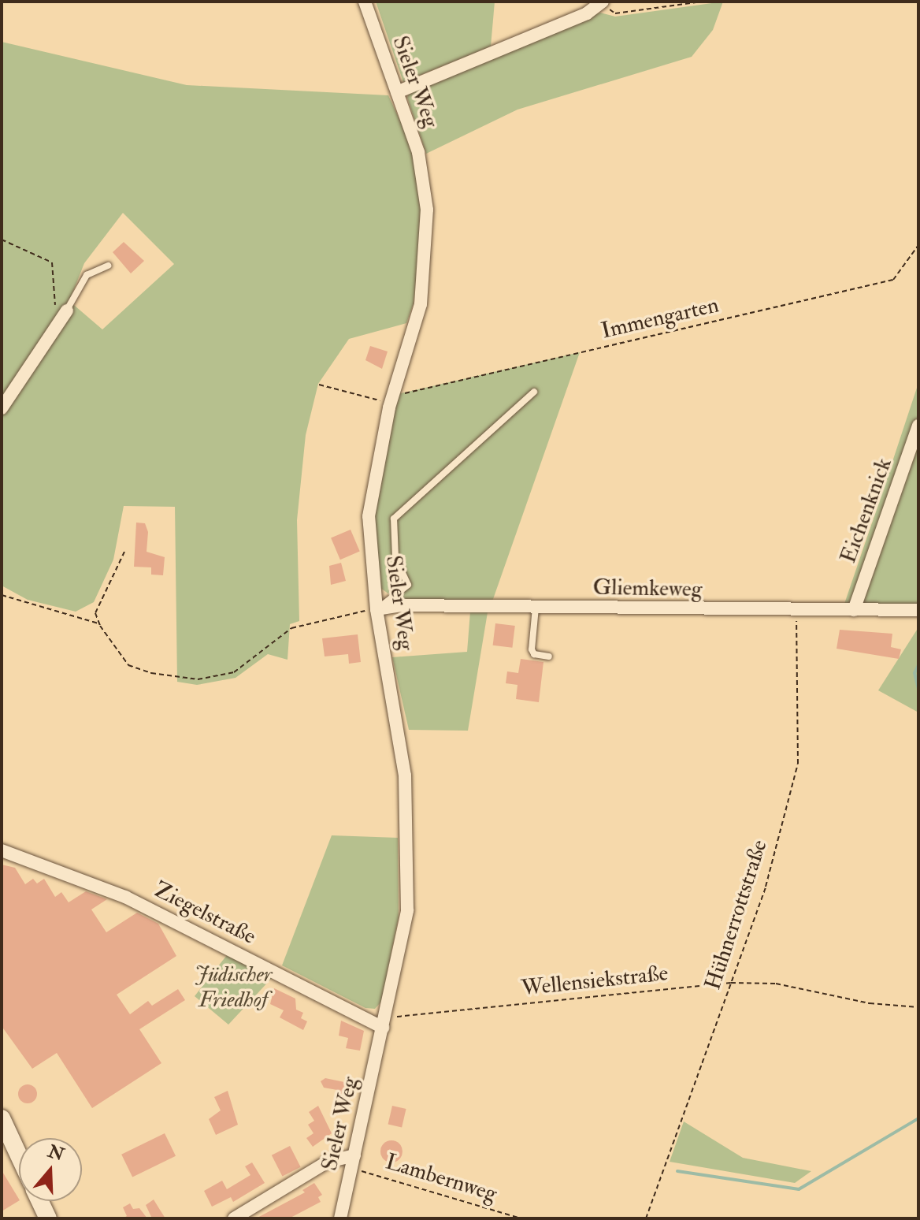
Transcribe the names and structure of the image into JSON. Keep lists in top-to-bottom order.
{
  "streets": {
    "street": [
      "Sieler Weg",
      "Eichenknick",
      "Gliemkeweg",
      "Ziegelstraße"
    ],
    "path": [
      "Immengarten",
      "Hühnerrottstraße",
      "Wellensiekstraße",
      "Lambernweg"
    ]
  },
  "crossings": [
    ["Sieler Weg", "Immengarten"],
    ["Sieler Weg", "Gliemkeweg"],
    ["Sieler Weg", "Ziegelstraße"],
    ["Sieler Weg", "Wellensiekstraße"],
    ["Sieler Weg", "Lambernweg"],
    ["Eichenknick", "Gliemkeweg"],
    ["Gliemkeweg", "Hühnerrottstraße"],
    ["Ziegelstraße", "Wellensiekstraße"],
    ["Hühnerrottstraße", "Wellensiekstraße"]
  ],
  "parks": ["Jüdischer Friedhof"],
  "north": "top"
}
